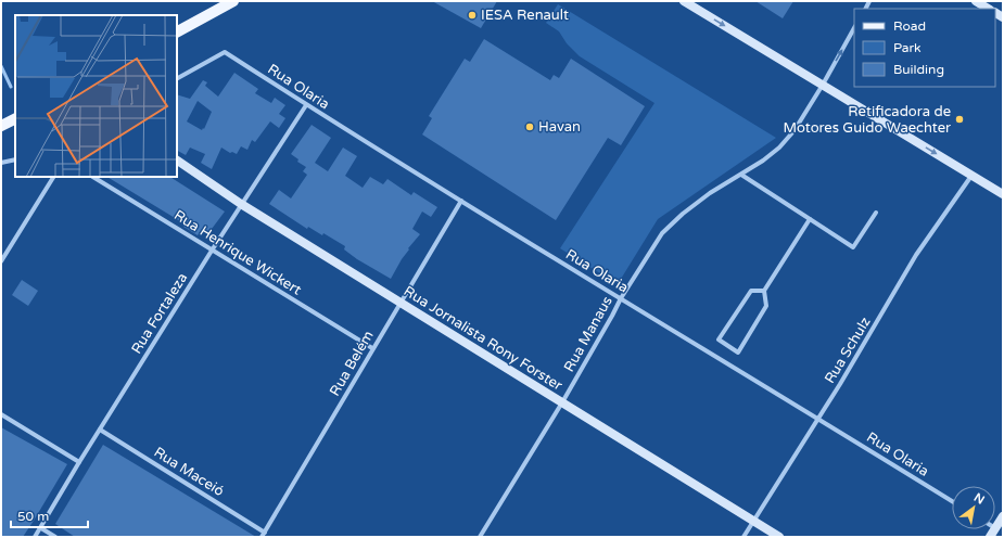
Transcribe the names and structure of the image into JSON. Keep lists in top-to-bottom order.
{
  "streets": {
    "street": [
      "Rua Olaria",
      "Rua Henrique Wickert",
      "Rua Fortaleza",
      "Rua Manaus",
      "Rua Jornalista Rony Forster",
      "Rua Schulz",
      "Rua Belém",
      "Rua Maceió"
    ]
  },
  "crossings": [
    ["Rua Olaria", "Rua Fortaleza"],
    ["Rua Olaria", "Rua Manaus"],
    ["Rua Olaria", "Rua Schulz"],
    ["Rua Olaria", "Rua Belém"],
    ["Rua Henrique Wickert", "Rua Fortaleza"],
    ["Rua Henrique Wickert", "Rua Belém"],
    ["Rua Fortaleza", "Rua Jornalista Rony Forster"],
    ["Rua Fortaleza", "Rua Maceió"],
    ["Rua Manaus", "Rua Jornalista Rony Forster"],
    ["Rua Jornalista Rony Forster", "Rua Schulz"],
    ["Rua Jornalista Rony Forster", "Rua Belém"],
    ["Rua Belém", "Rua Maceió"]
  ],
  "places": ["IESA Renault", "Retificadora de Motores Guido Waechter", "Havan"],
  "legend": ["Road", "Park", "Building"],
  "scale_bar": "50 m",
  "north": "top right"
}
